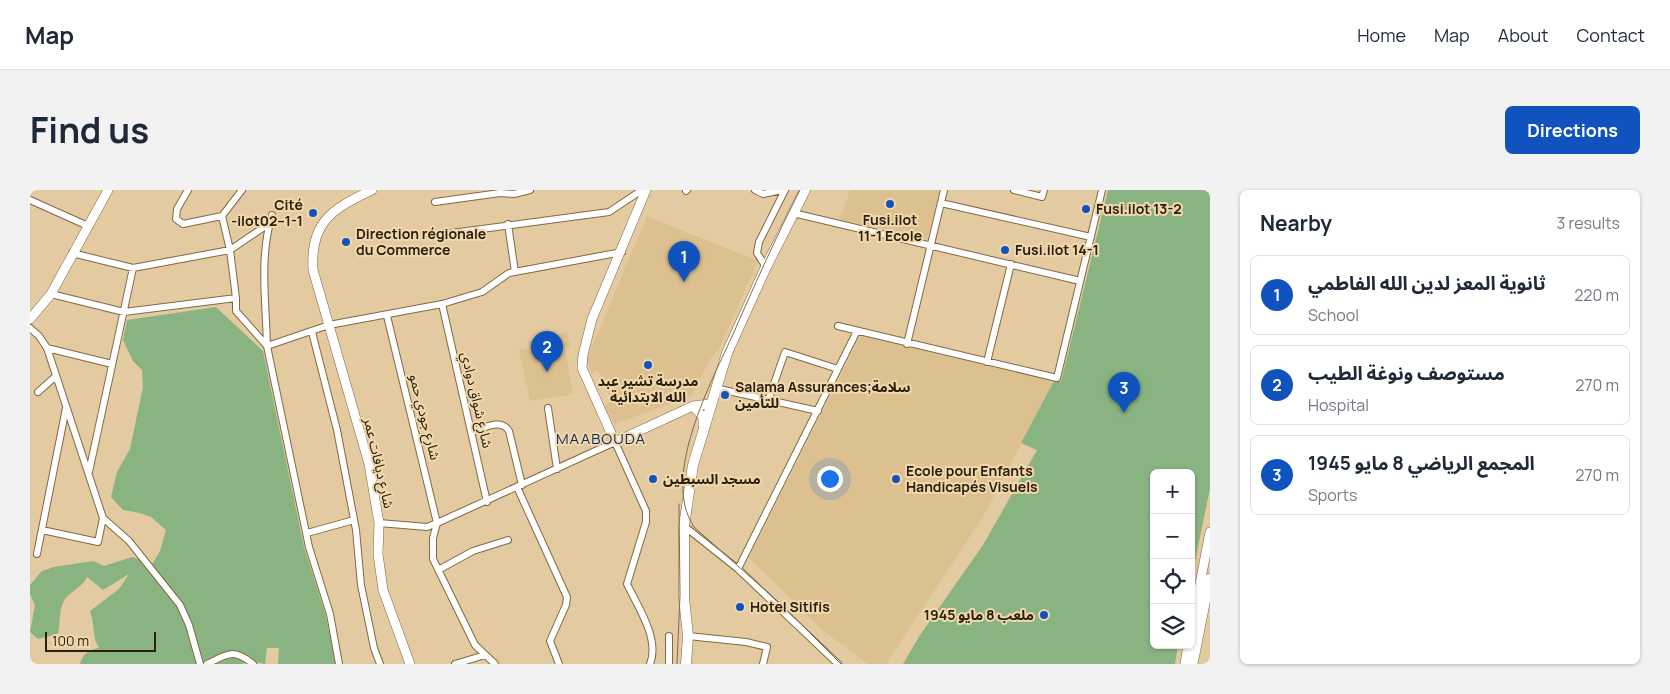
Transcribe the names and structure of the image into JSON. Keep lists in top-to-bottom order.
{
  "streets": {
    "street": ["شارع شواق دوادي", "شارع جودي حمو", "شارع ديافات عمر"]
  },
  "districts": ["MAABOUDA"],
  "places": [
    "Fusi.ilot 11-1 Ecole",
    "Fusi.ilot 13-2",
    "Cité -ilot02--1-1",
    "Direction régionale du Commerce",
    "Fusi.ilot 14-1",
    "مدرسة تشير عبد الله الابتدائية",
    "Salama Assurances;سلامة للتأمين",
    "مسجد السبطين",
    "Ecole pour Enfants Handicapés Visuels",
    "Hotel Sitifis",
    "ملعب 8 مايو 1945"
  ],
  "scale_bar": "100 m",
  "page": {
    "header": "Map",
    "nav": [
      "Home",
      "Map",
      "About",
      "Contact"
    ],
    "title": "Find us",
    "buttons": "Directions",
    "heading": ["Nearby", "3 results"],
    "pins": ["1", "2", "3"],
    "list": [
      {
        "mark": "1",
        "name": "ثانوية المعز لدين الله الفاطمي",
        "note": "School",
        "value": "220 m"
      },
      {
        "mark": "2",
        "name": "مستوصف ونوغة الطيب",
        "note": "Hospital",
        "value": "270 m"
      },
      {
        "mark": "3",
        "name": "المجمع الرياضي 8 مايو 1945",
        "note": "Sports",
        "value": "270 m"
      }
    ],
    "map_buttons": ["+", "−"],
    "scale": "100 m"
  }
}
